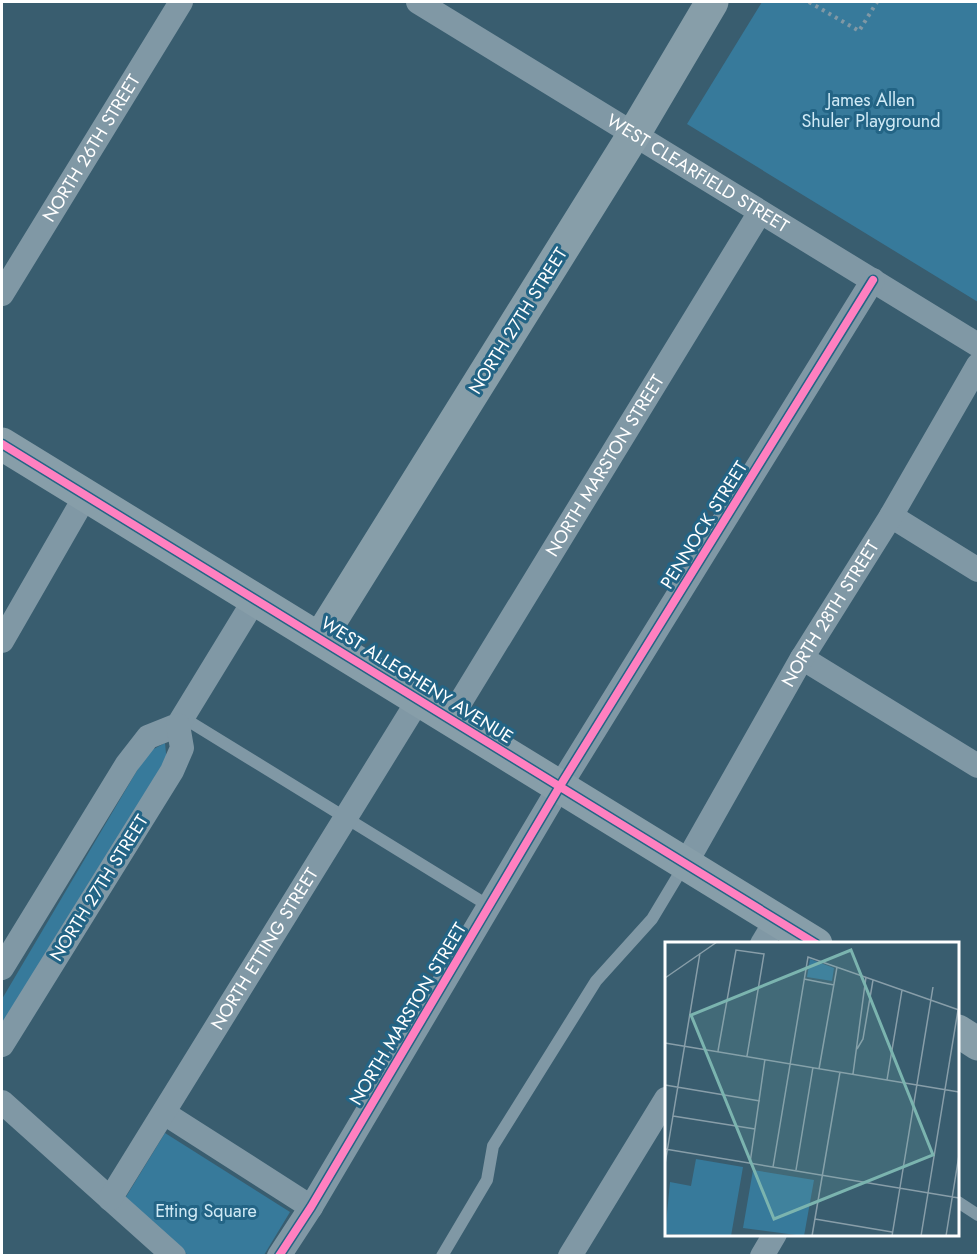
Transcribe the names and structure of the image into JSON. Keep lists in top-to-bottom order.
{
  "streets": {
    "main road": ["NORTH 27TH STREET", "WEST ALLEGHENY AVENUE"],
    "street": [
      "NORTH 26TH STREET",
      "WEST CLEARFIELD STREET",
      "NORTH MARSTON STREET",
      "PENNOCK STREET",
      "NORTH 28TH STREET",
      "NORTH ETTING STREET"
    ]
  },
  "crossings": [
    ["WEST CLEARFIELD STREET", "NORTH 27TH STREET"],
    ["WEST CLEARFIELD STREET", "NORTH MARSTON STREET"],
    ["WEST CLEARFIELD STREET", "PENNOCK STREET"],
    ["NORTH 27TH STREET", "WEST ALLEGHENY AVENUE"],
    ["NORTH MARSTON STREET", "PENNOCK STREET"],
    ["NORTH MARSTON STREET", "WEST ALLEGHENY AVENUE"],
    ["PENNOCK STREET", "WEST ALLEGHENY AVENUE"],
    ["NORTH 28TH STREET", "WEST ALLEGHENY AVENUE"],
    ["WEST ALLEGHENY AVENUE", "NORTH ETTING STREET"]
  ],
  "parks": ["James Allen Shuler Playground", "Etting Square"]
}
